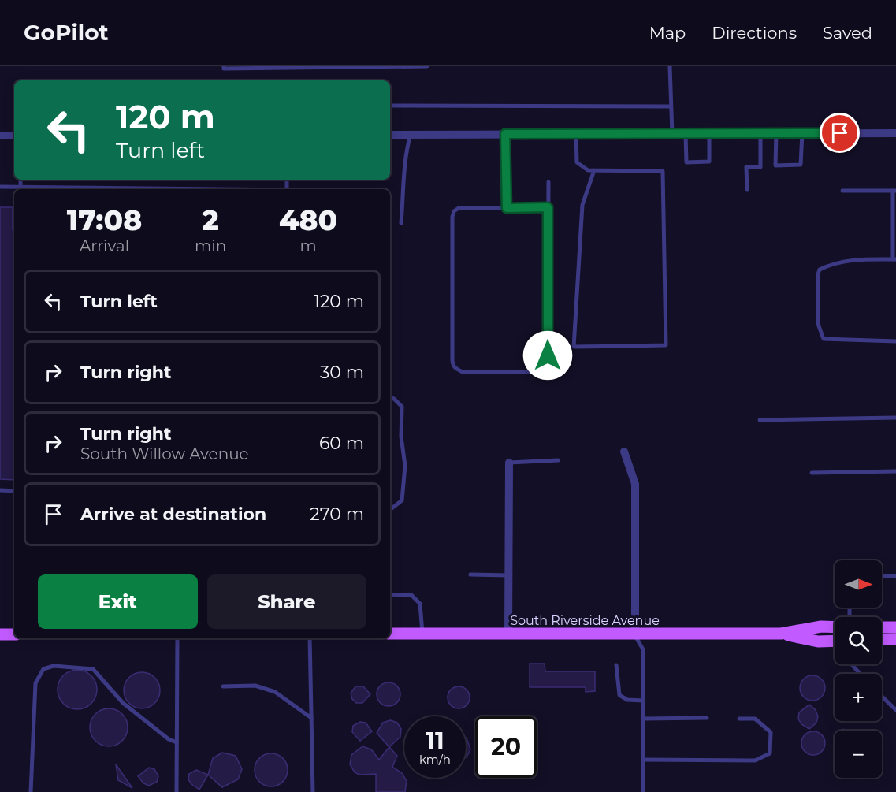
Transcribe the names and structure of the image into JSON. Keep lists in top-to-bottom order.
{
  "streets": {
    "main road": ["South Riverside Avenue"]
  },
  "north": "right",
  "page": {
    "header": "GoPilot",
    "nav": ["Map", "Directions", "Saved"],
    "turn": ["120 m", "Turn left"],
    "eta": [
      "17:08",
      "Arrival",
      "2",
      "min",
      "480",
      "m"
    ],
    "list": [
      {
        "name": "Turn left",
        "value": "120 m"
      },
      {
        "name": "Turn right",
        "value": "30 m"
      },
      {
        "name": "Turn right",
        "note": "South Willow Avenue",
        "value": "60 m"
      },
      {
        "name": "Arrive at destination",
        "value": "270 m"
      }
    ],
    "map_buttons": ["+", "−"],
    "buttons": ["Exit", "Share"],
    "speed": "11 km/h",
    "limit": "20"
  }
}
